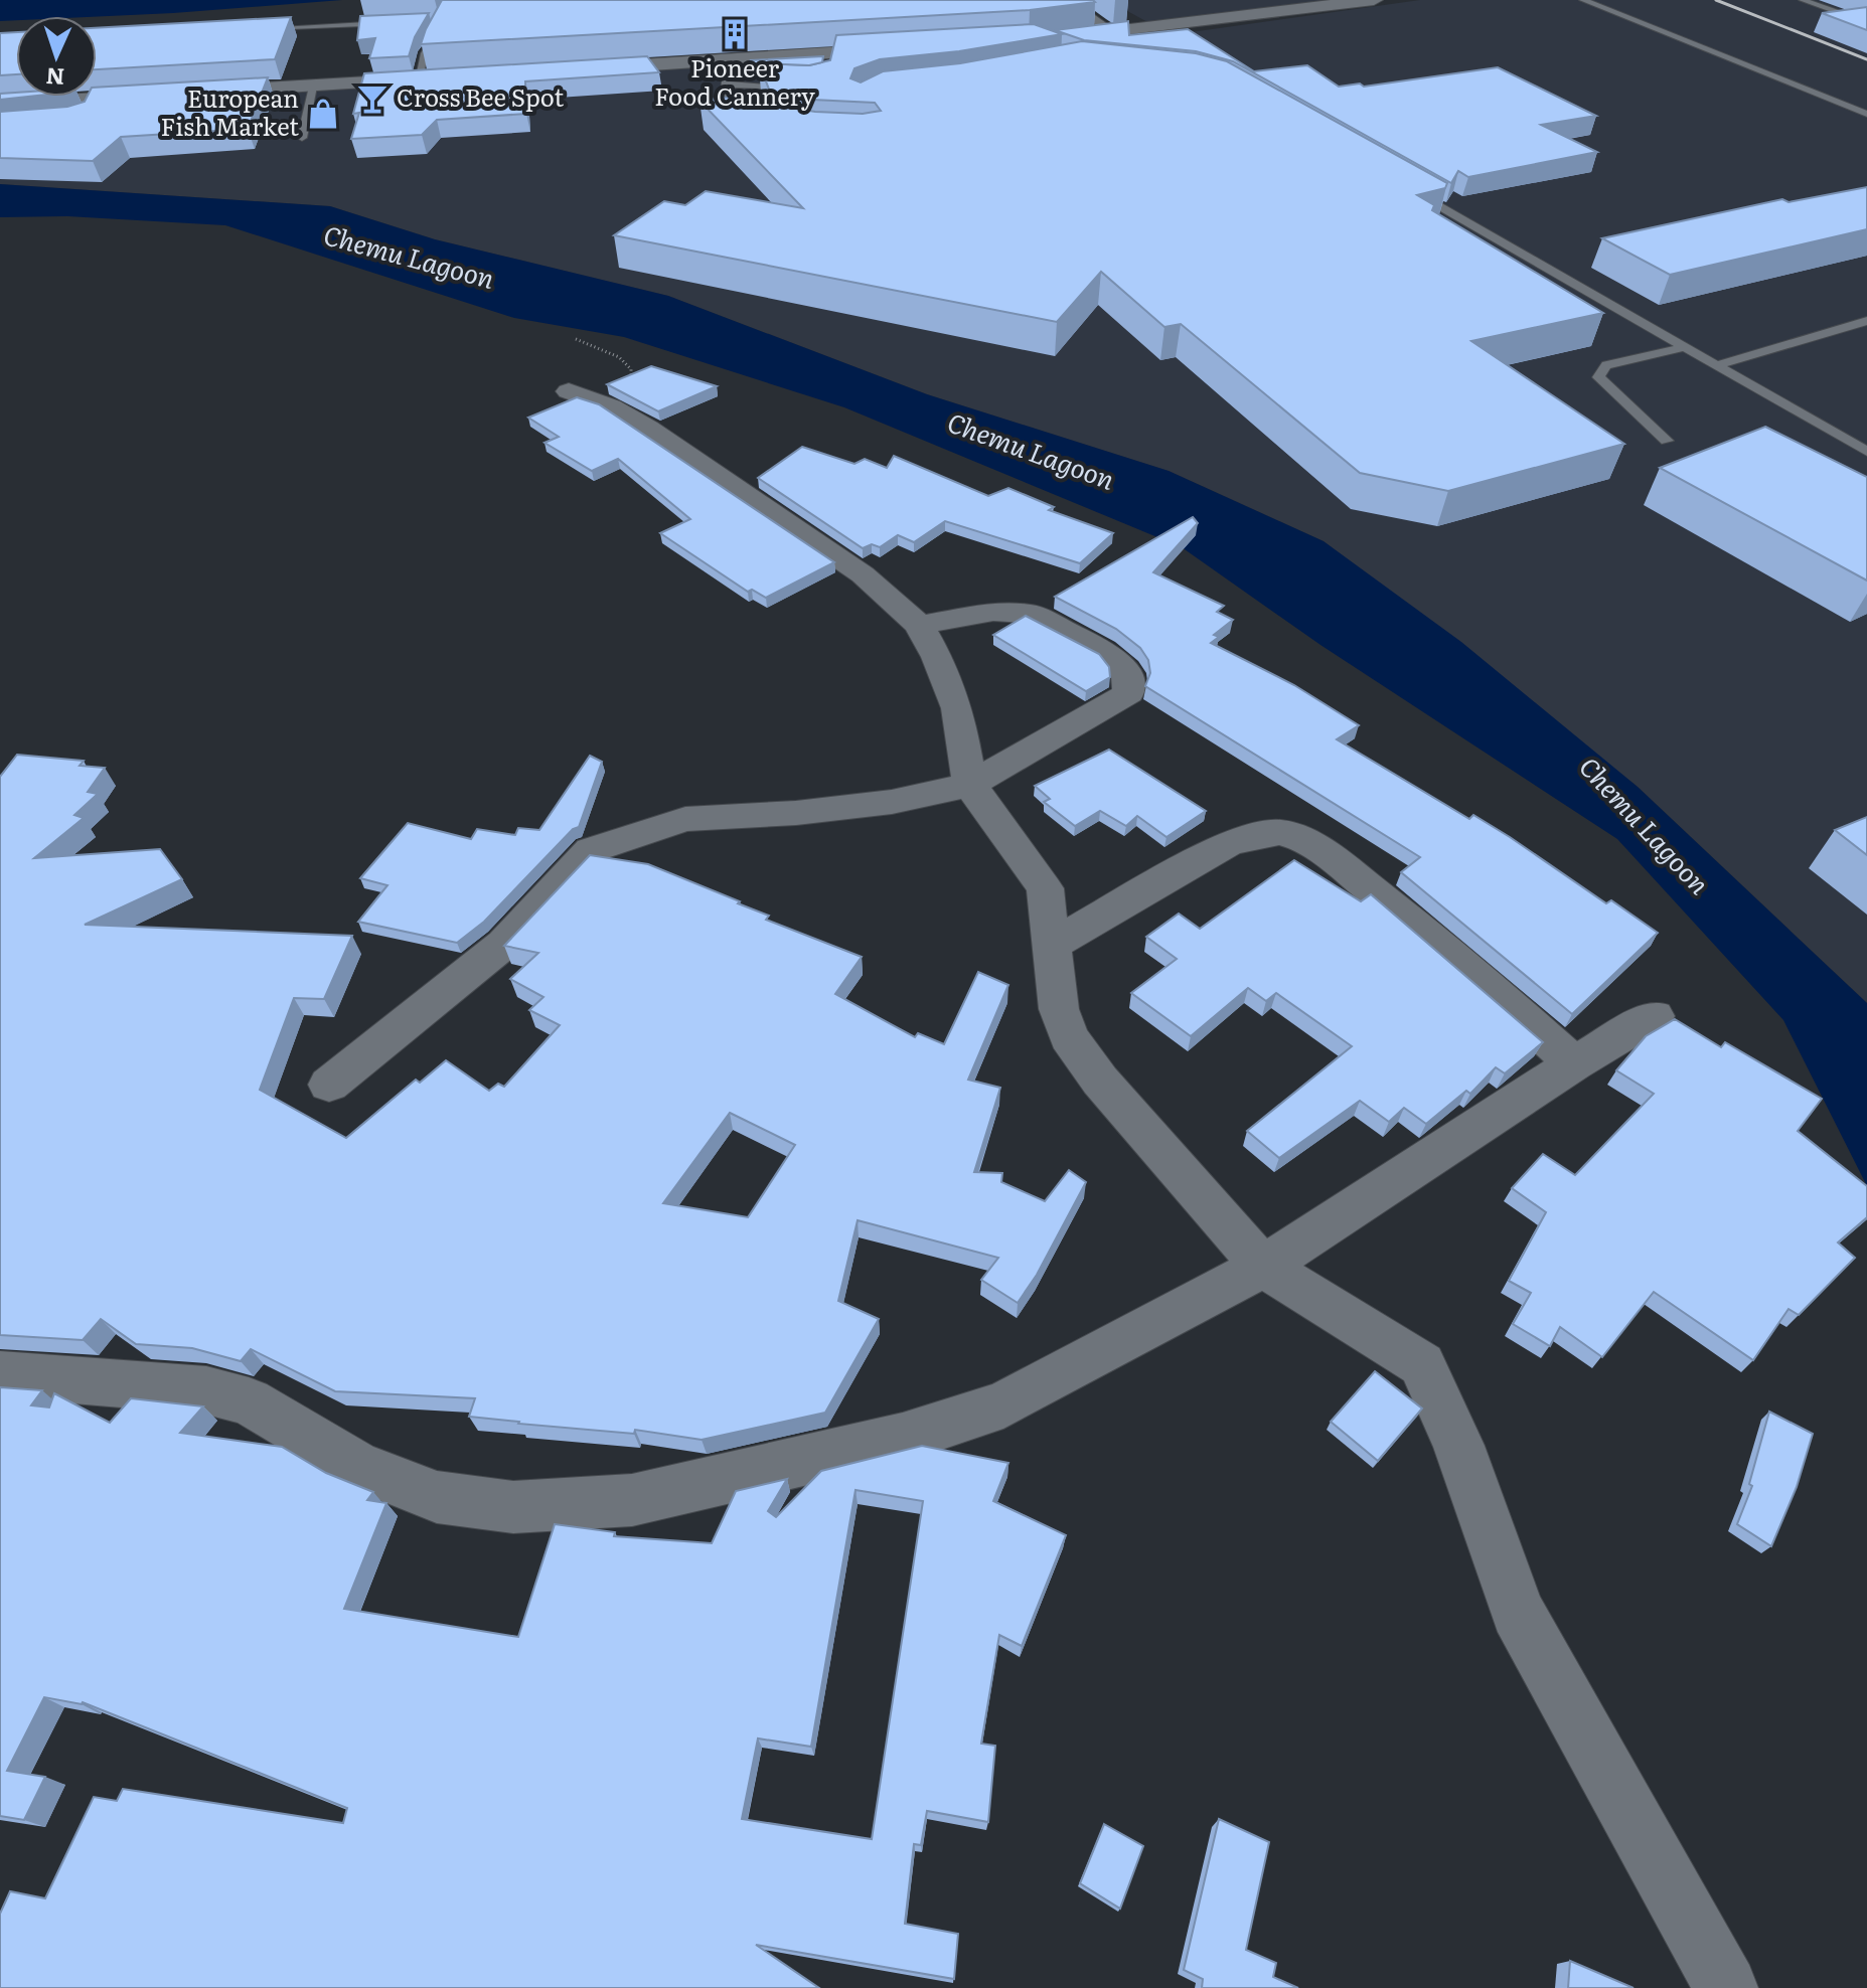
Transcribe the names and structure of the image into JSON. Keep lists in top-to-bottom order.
{
  "water": ["Chemu Lagoon"],
  "places": {
    "building": ["Pioneer Food Cannery"],
    "bar": ["Cross Bee Spot"],
    "shop": ["European Fish Market"]
  },
  "north": "bottom"
}
